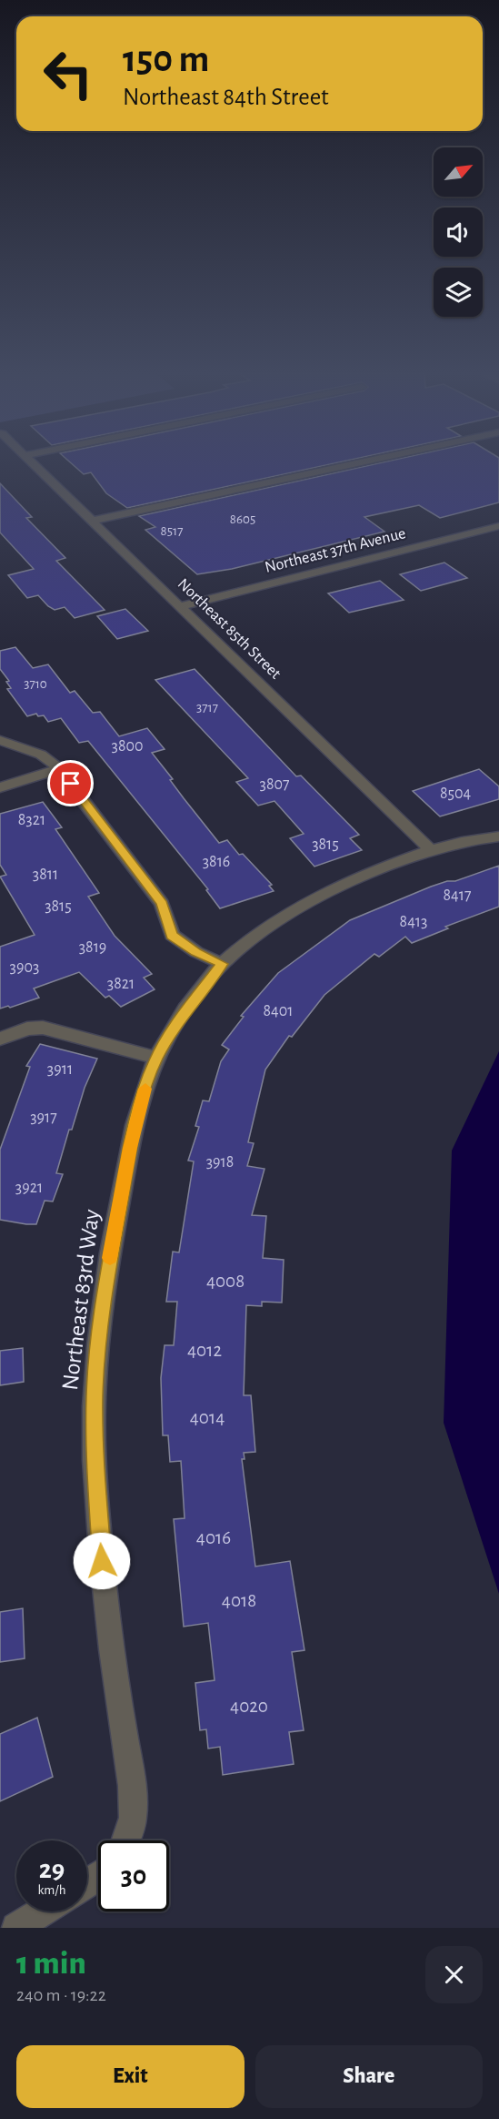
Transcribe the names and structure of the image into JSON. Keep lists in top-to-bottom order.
{
  "streets": {
    "street": ["Northeast 37th Avenue", "Northeast 85th Street", "Northeast 83rd Way"]
  },
  "crossings": [
    ["Northeast 37th Avenue", "Northeast 85th Street"],
    ["Northeast 85th Street", "Northeast 83rd Way"]
  ],
  "house_numbers": [
    "8605",
    "8517",
    "3710",
    "3717",
    "3800",
    "3807",
    "8504",
    "8321",
    "3815",
    "3816",
    "3811",
    "8417",
    "3815",
    "8413",
    "3819",
    "3903",
    "3821",
    "8401",
    "3911",
    "3917",
    "3918",
    "3921",
    "4008",
    "4012",
    "4014",
    "4016",
    "4018",
    "4020"
  ],
  "north": "top right",
  "page": {
    "turn": ["150 m", "Northeast 84th Street"],
    "speed": "29 km/h",
    "limit": "30",
    "heading": ["1 min", "240 m · 19:22"],
    "buttons": ["Exit", "Share"]
  }
}
